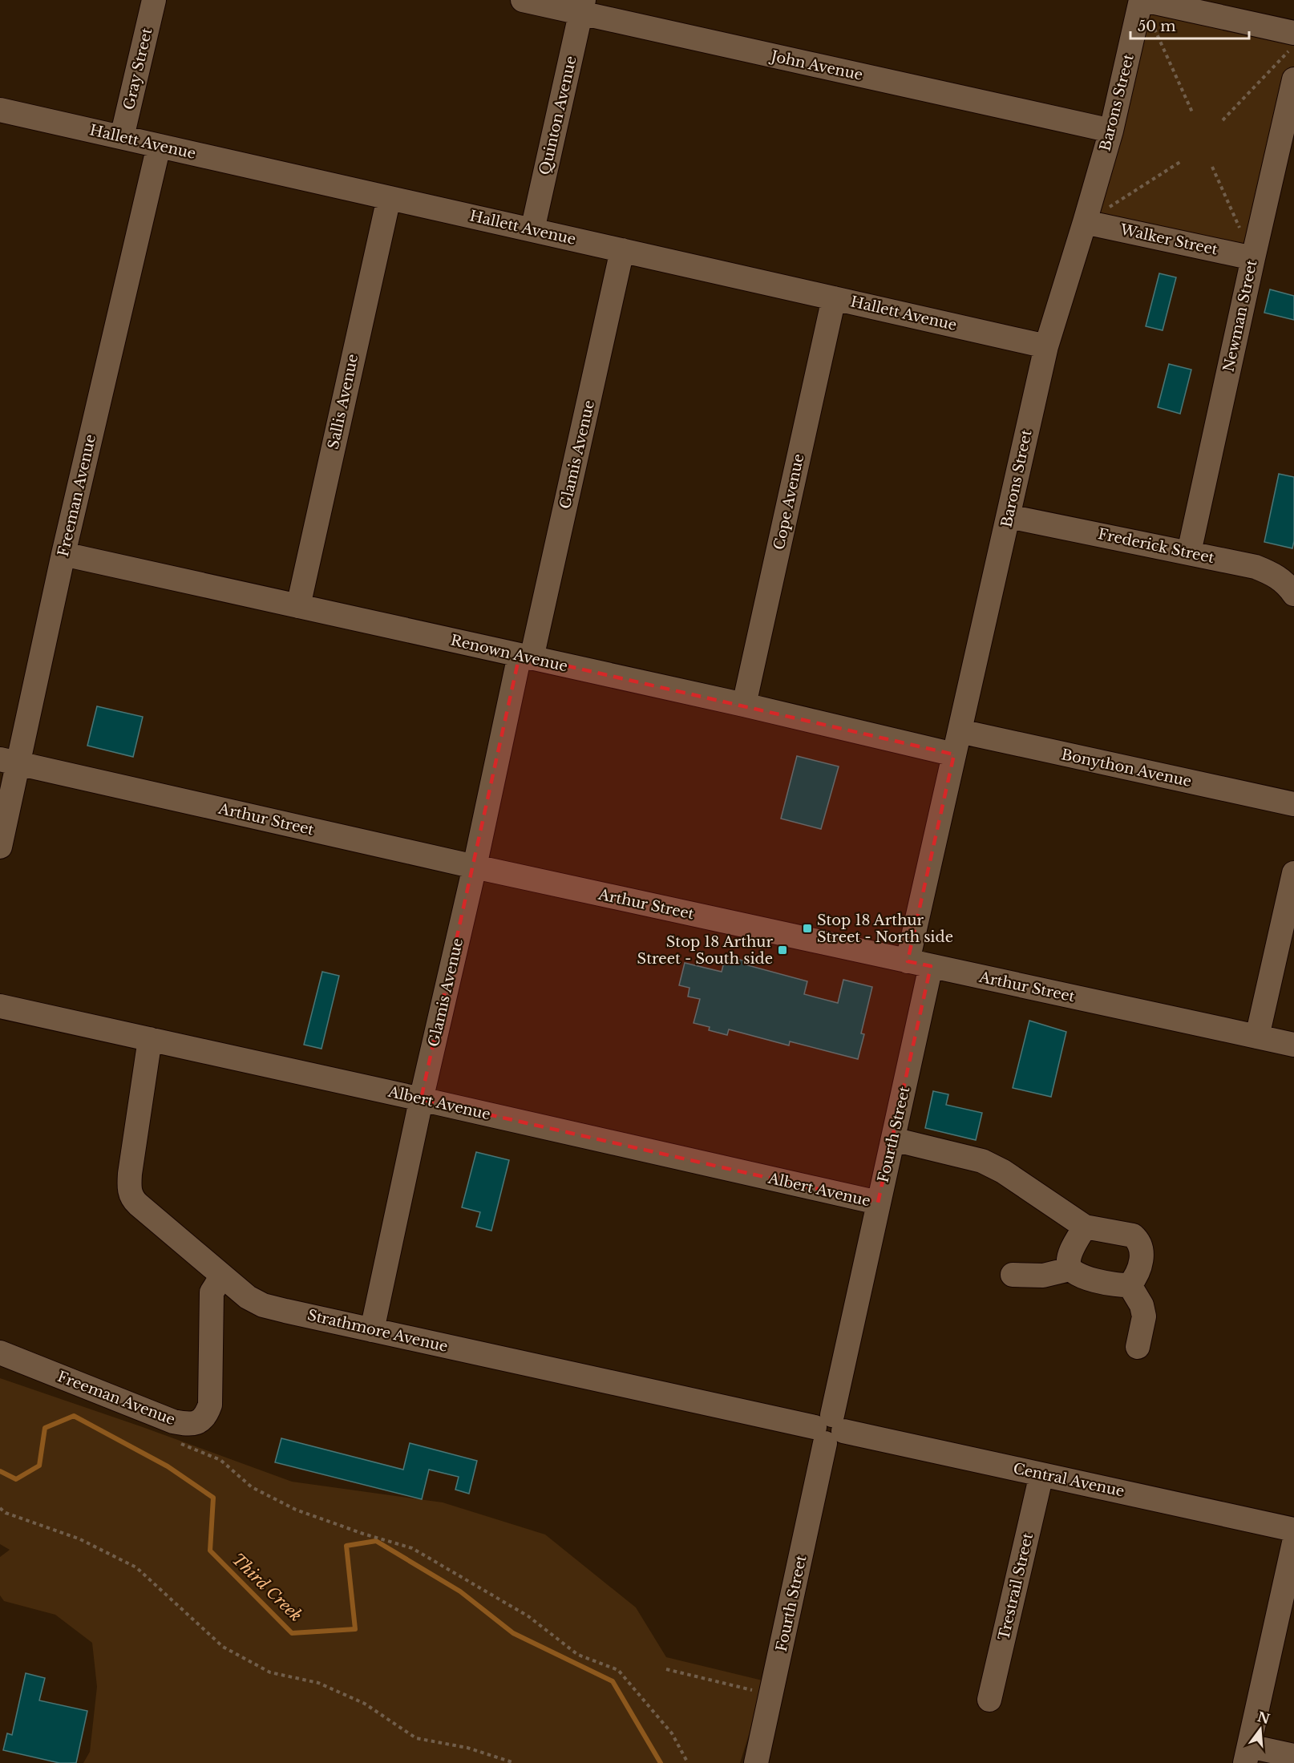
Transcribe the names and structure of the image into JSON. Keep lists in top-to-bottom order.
{
  "streets": {
    "street": [
      "John Avenue",
      "Gray Street",
      "Barons Street",
      "Quinton Avenue",
      "Hallett Avenue",
      "Walker Street",
      "Newman Street",
      "Sallis Avenue",
      "Glamis Avenue",
      "Freeman Avenue",
      "Cope Avenue",
      "Frederick Street",
      "Renown Avenue",
      "Bonython Avenue",
      "Arthur Street",
      "Albert Avenue",
      "Fourth Street",
      "Strathmore Avenue",
      "Central Avenue",
      "Trestrail Street"
    ]
  },
  "crossings": [
    ["John Avenue", "Barons Street"],
    ["John Avenue", "Quinton Avenue"],
    ["Gray Street", "Hallett Avenue"],
    ["Barons Street", "Hallett Avenue"],
    ["Barons Street", "Walker Street"],
    ["Barons Street", "Frederick Street"],
    ["Barons Street", "Renown Avenue"],
    ["Barons Street", "Bonython Avenue"],
    ["Barons Street", "Arthur Street"],
    ["Barons Street", "Fourth Street"],
    ["Quinton Avenue", "Hallett Avenue"],
    ["Hallett Avenue", "Sallis Avenue"],
    ["Hallett Avenue", "Glamis Avenue"],
    ["Hallett Avenue", "Freeman Avenue"],
    ["Hallett Avenue", "Cope Avenue"],
    ["Walker Street", "Newman Street"],
    ["Newman Street", "Frederick Street"],
    ["Sallis Avenue", "Renown Avenue"],
    ["Glamis Avenue", "Renown Avenue"],
    ["Glamis Avenue", "Arthur Street"],
    ["Glamis Avenue", "Albert Avenue"],
    ["Glamis Avenue", "Strathmore Avenue"],
    ["Freeman Avenue", "Renown Avenue"],
    ["Freeman Avenue", "Arthur Street"],
    ["Freeman Avenue", "Strathmore Avenue"],
    ["Cope Avenue", "Renown Avenue"],
    ["Renown Avenue", "Bonython Avenue"],
    ["Arthur Street", "Fourth Street"],
    ["Albert Avenue", "Fourth Street"],
    ["Albert Avenue", "Strathmore Avenue"],
    ["Fourth Street", "Strathmore Avenue"],
    ["Fourth Street", "Central Avenue"],
    ["Strathmore Avenue", "Central Avenue"],
    ["Central Avenue", "Trestrail Street"]
  ],
  "water": ["Third Creek"],
  "places": {
    "transit": ["Stop 18 Arthur Street - North side", "Stop 18 Arthur Street - South side"]
  },
  "scale_bar": "50 m",
  "north": "top"
}
